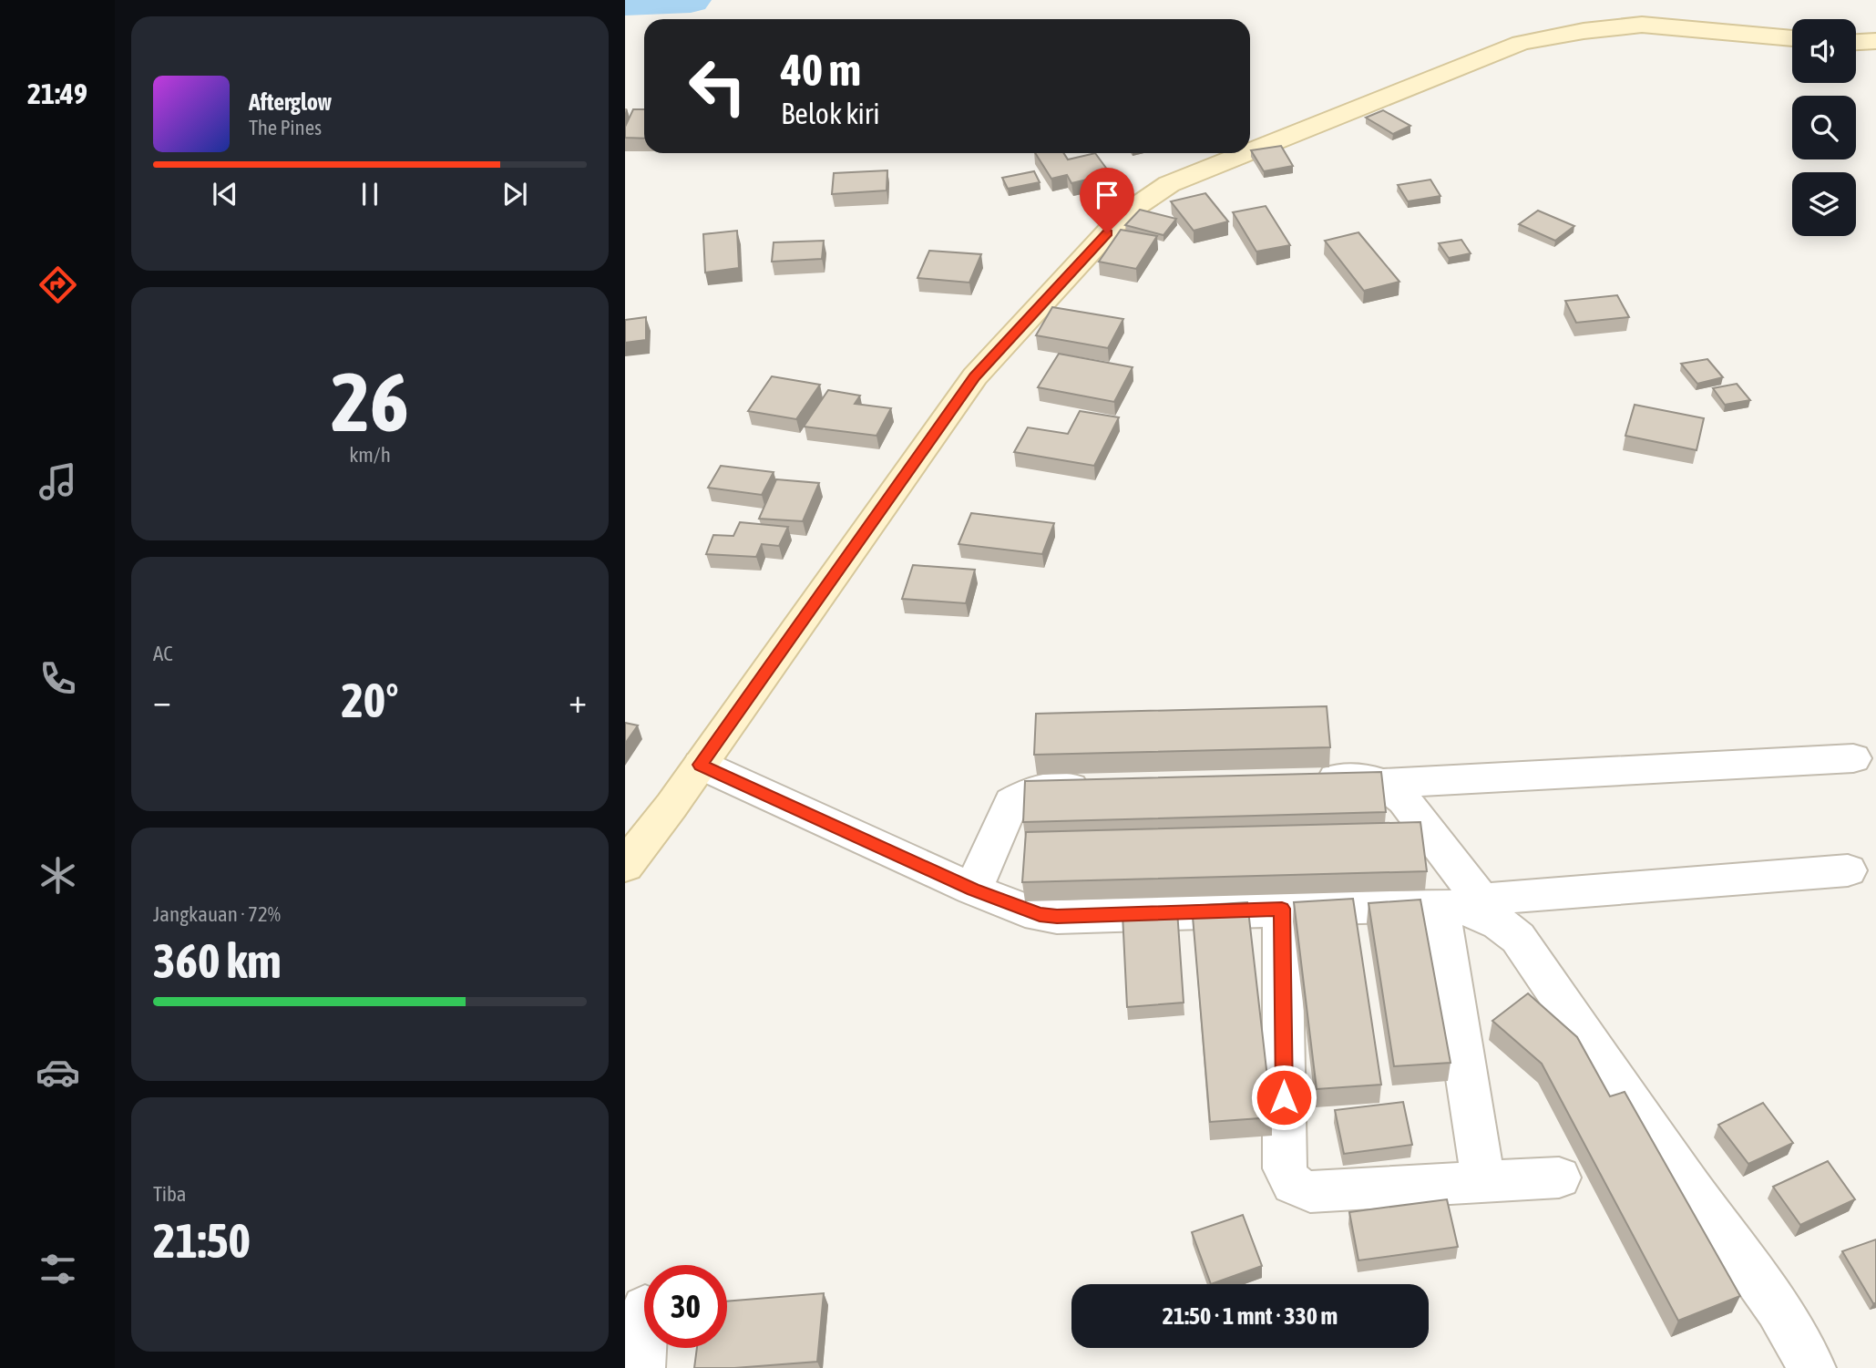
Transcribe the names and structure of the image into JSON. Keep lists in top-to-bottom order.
{
  "page": {
    "tabs": "21:49",
    "turn": ["40 m", "Belok kiri"],
    "song": ["Afterglow", "The Pines"],
    "tile": [
      ["26", "km/h"],
      "AC",
      ["Jangkauan · 72%", "360 km"],
      ["Tiba", "21:50"]
    ],
    "heat": ["−", "20°", "+"],
    "limit": "30",
    "trip": "21:50 · 1 mnt · 330 m"
  }
}
